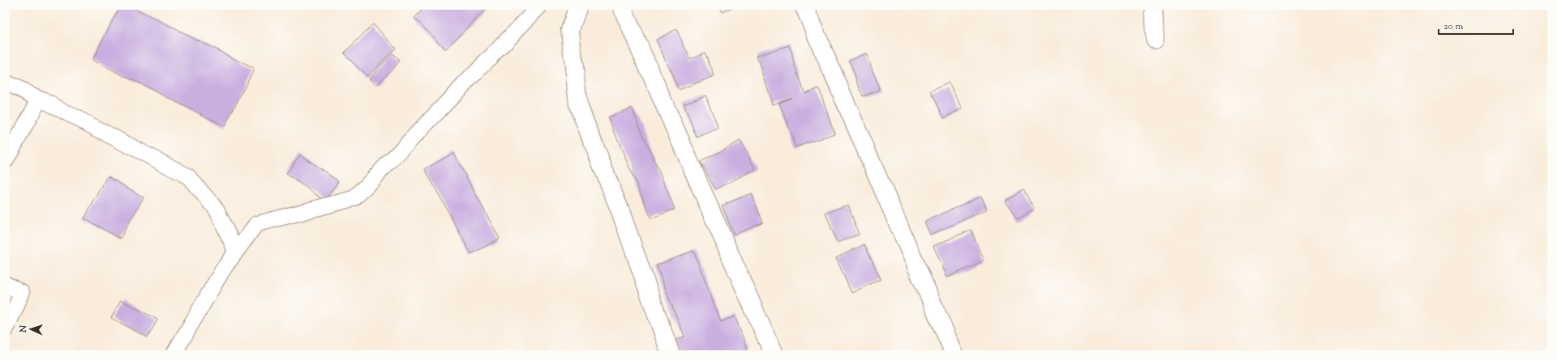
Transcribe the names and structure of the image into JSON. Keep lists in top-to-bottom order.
{
  "scale_bar": "20 m",
  "north": "left"
}
